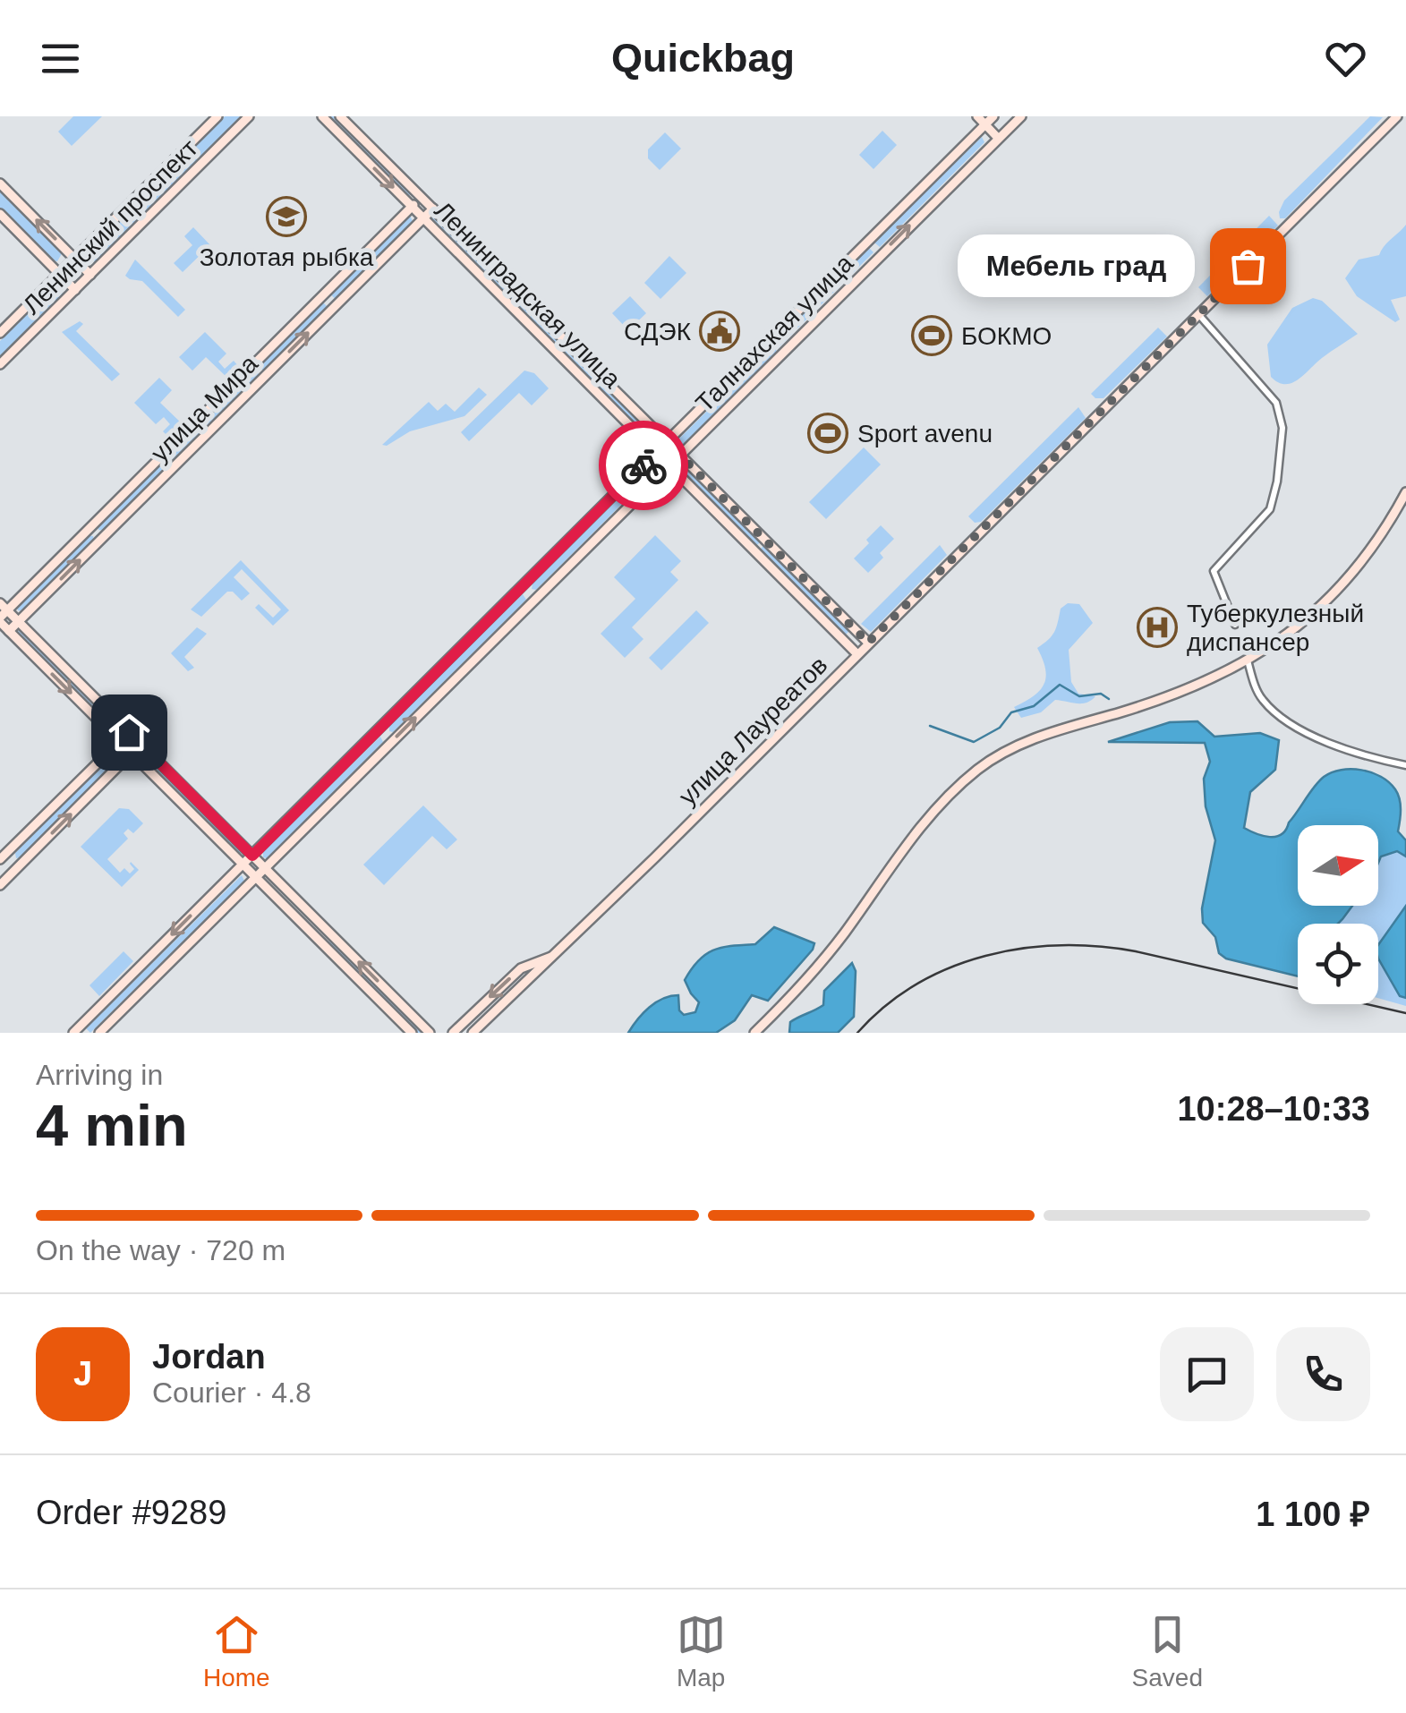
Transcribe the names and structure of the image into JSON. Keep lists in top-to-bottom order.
{
  "streets": {
    "street": [
      "Ленинский проспект",
      "Ленинградская улица",
      "Талнахская улица",
      "улица Мира",
      "улица Лауреатов"
    ]
  },
  "crossings": [
    ["Ленинградская улица", "Талнахская улица"],
    ["Ленинградская улица", "улица Мира"],
    ["Ленинградская улица", "улица Лауреатов"]
  ],
  "places": {
    "school or university": ["Золотая рыбка"],
    "other": ["Мебель град"],
    "public building": ["СДЭК"],
    "sports": ["БОКМО", "Sport avenu"],
    "hospital": ["Туберкулезный диспансер"]
  },
  "north": "right",
  "page": {
    "header": "Quickbag",
    "bubble": "Мебель град",
    "heading": ["4 min", "Arriving in", "10:28–10:33"],
    "panel": [
      "Jordan",
      "Courier · 4.8",
      "Order #9289",
      "1 100 ₽"
    ],
    "bar": "On the way · 720 m",
    "round": "J",
    "tabs": ["Home", "Map", "Saved"]
  }
}
